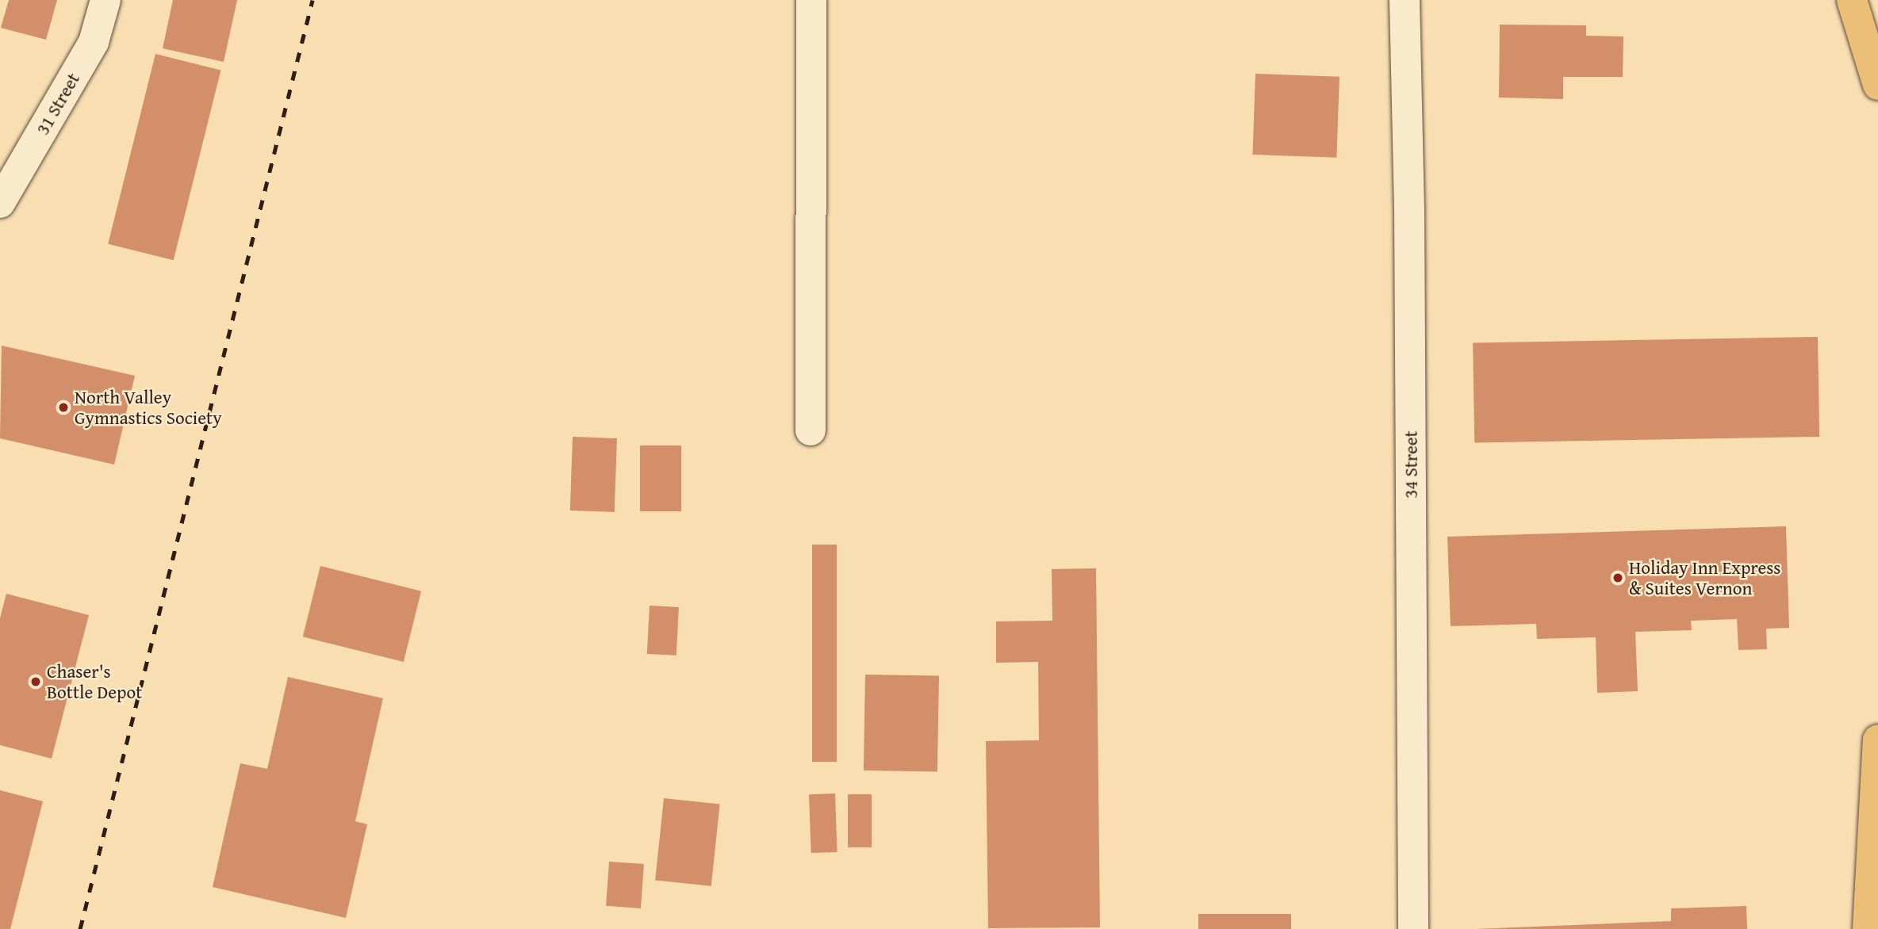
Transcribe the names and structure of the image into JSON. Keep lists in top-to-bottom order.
{
  "streets": {
    "street": ["31 Street", "34 Street"]
  },
  "places": ["North Valley Gymnastics Society", "Holiday Inn Express & Suites Vernon", "Chaser's Bottle Depot"]
}
